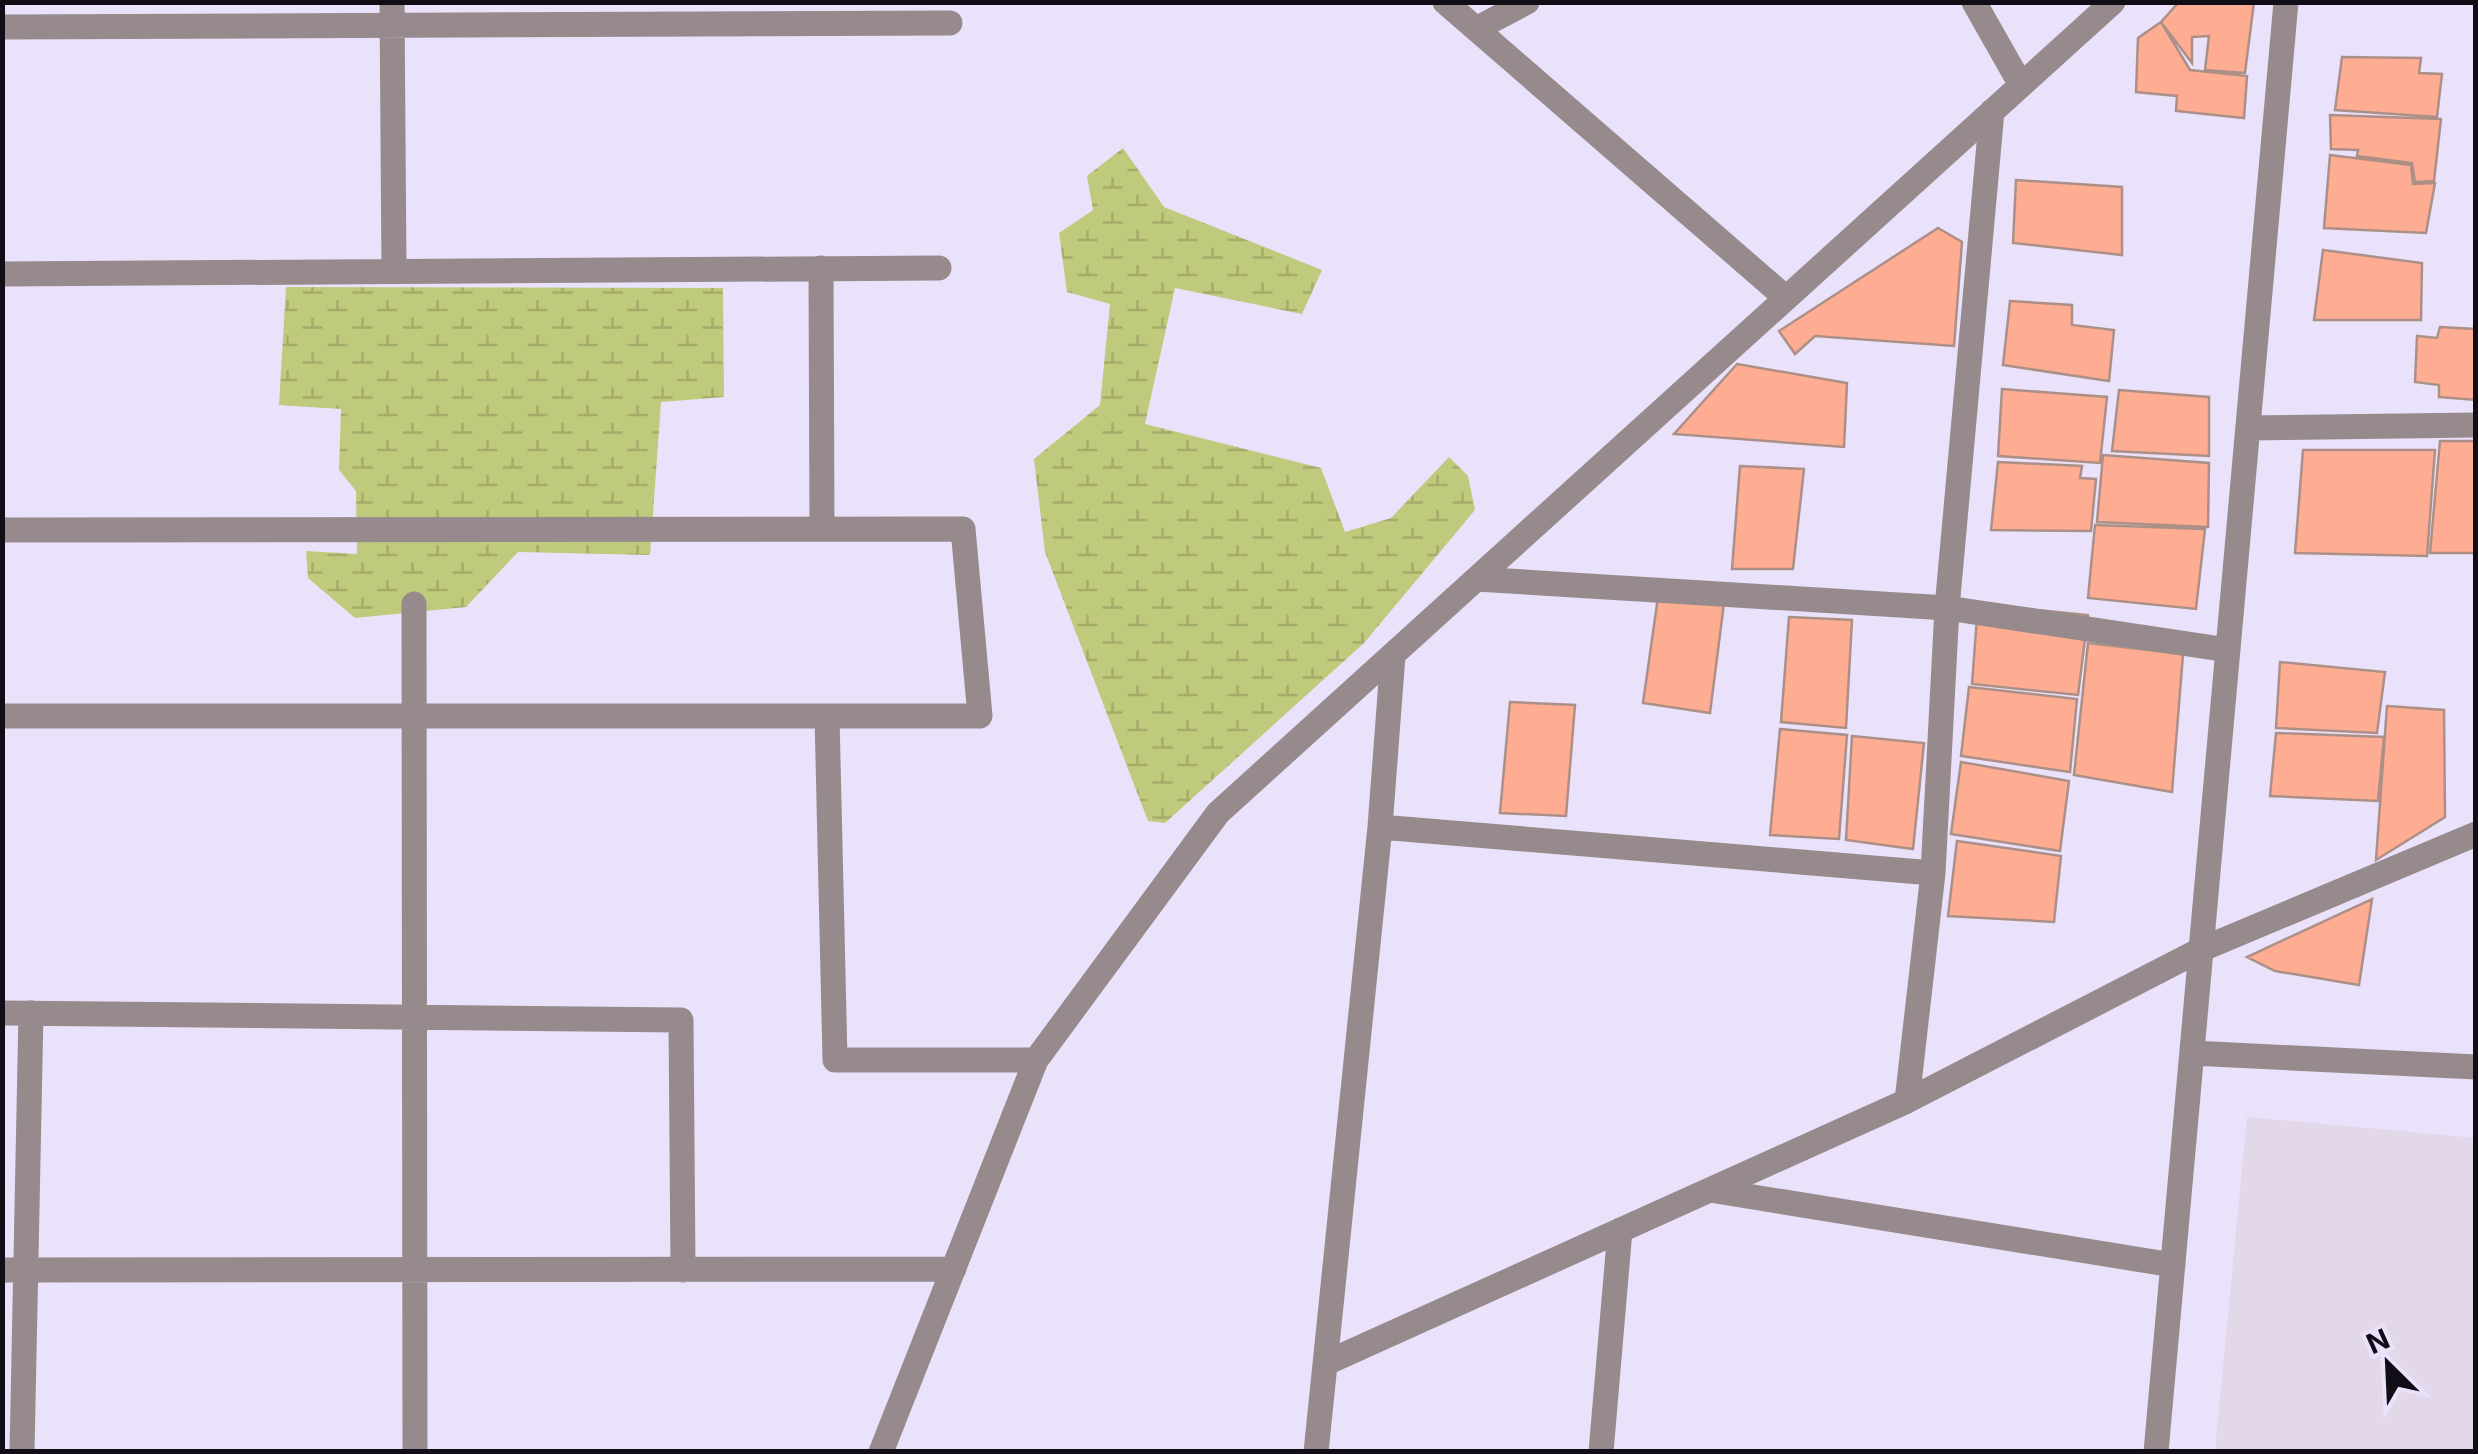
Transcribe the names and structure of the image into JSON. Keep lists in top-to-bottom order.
{
  "north": "top left"
}
